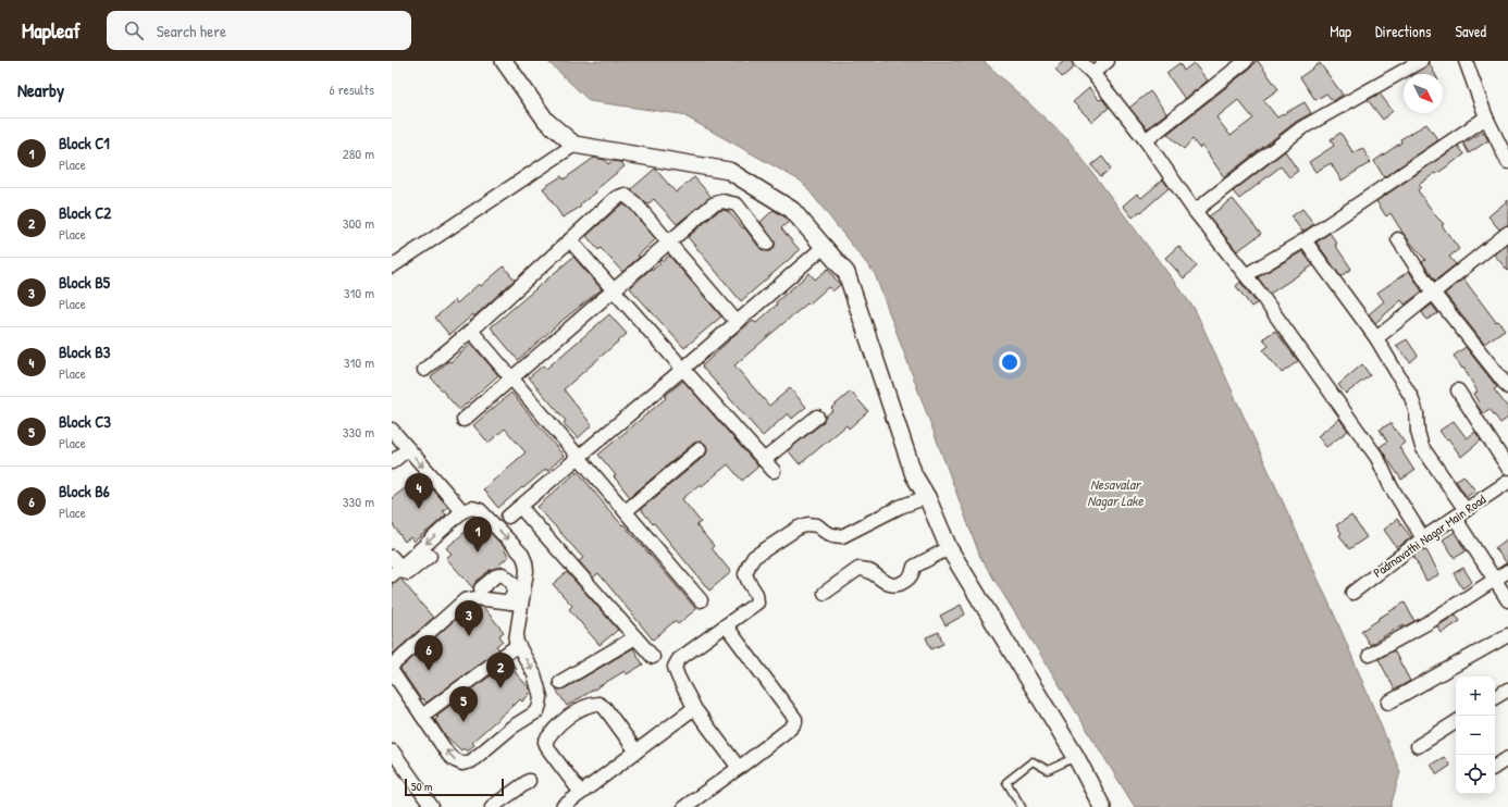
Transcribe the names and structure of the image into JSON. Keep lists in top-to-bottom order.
{
  "streets": {
    "street": ["Padmavathi Nagar Main Road"]
  },
  "water": ["Nesavalar Nagar Lake"],
  "scale_bar": "50 m",
  "north": "bottom right",
  "page": {
    "header": "Mapleaf",
    "search": "Search here",
    "nav": ["Map", "Directions", "Saved"],
    "heading": ["Nearby", "6 results"],
    "list": [
      {
        "mark": "1",
        "name": "Block C1",
        "note": "Place",
        "value": "280 m"
      },
      {
        "mark": "2",
        "name": "Block C2",
        "note": "Place",
        "value": "300 m"
      },
      {
        "mark": "3",
        "name": "Block B5",
        "note": "Place",
        "value": "310 m"
      },
      {
        "mark": "4",
        "name": "Block B3",
        "note": "Place",
        "value": "310 m"
      },
      {
        "mark": "5",
        "name": "Block C3",
        "note": "Place",
        "value": "330 m"
      },
      {
        "mark": "6",
        "name": "Block B6",
        "note": "Place",
        "value": "330 m"
      }
    ],
    "pins": [
      "4",
      "1",
      "3",
      "6",
      "2",
      "5"
    ],
    "map_buttons": ["+", "−"],
    "scale": "50 m"
  }
}
